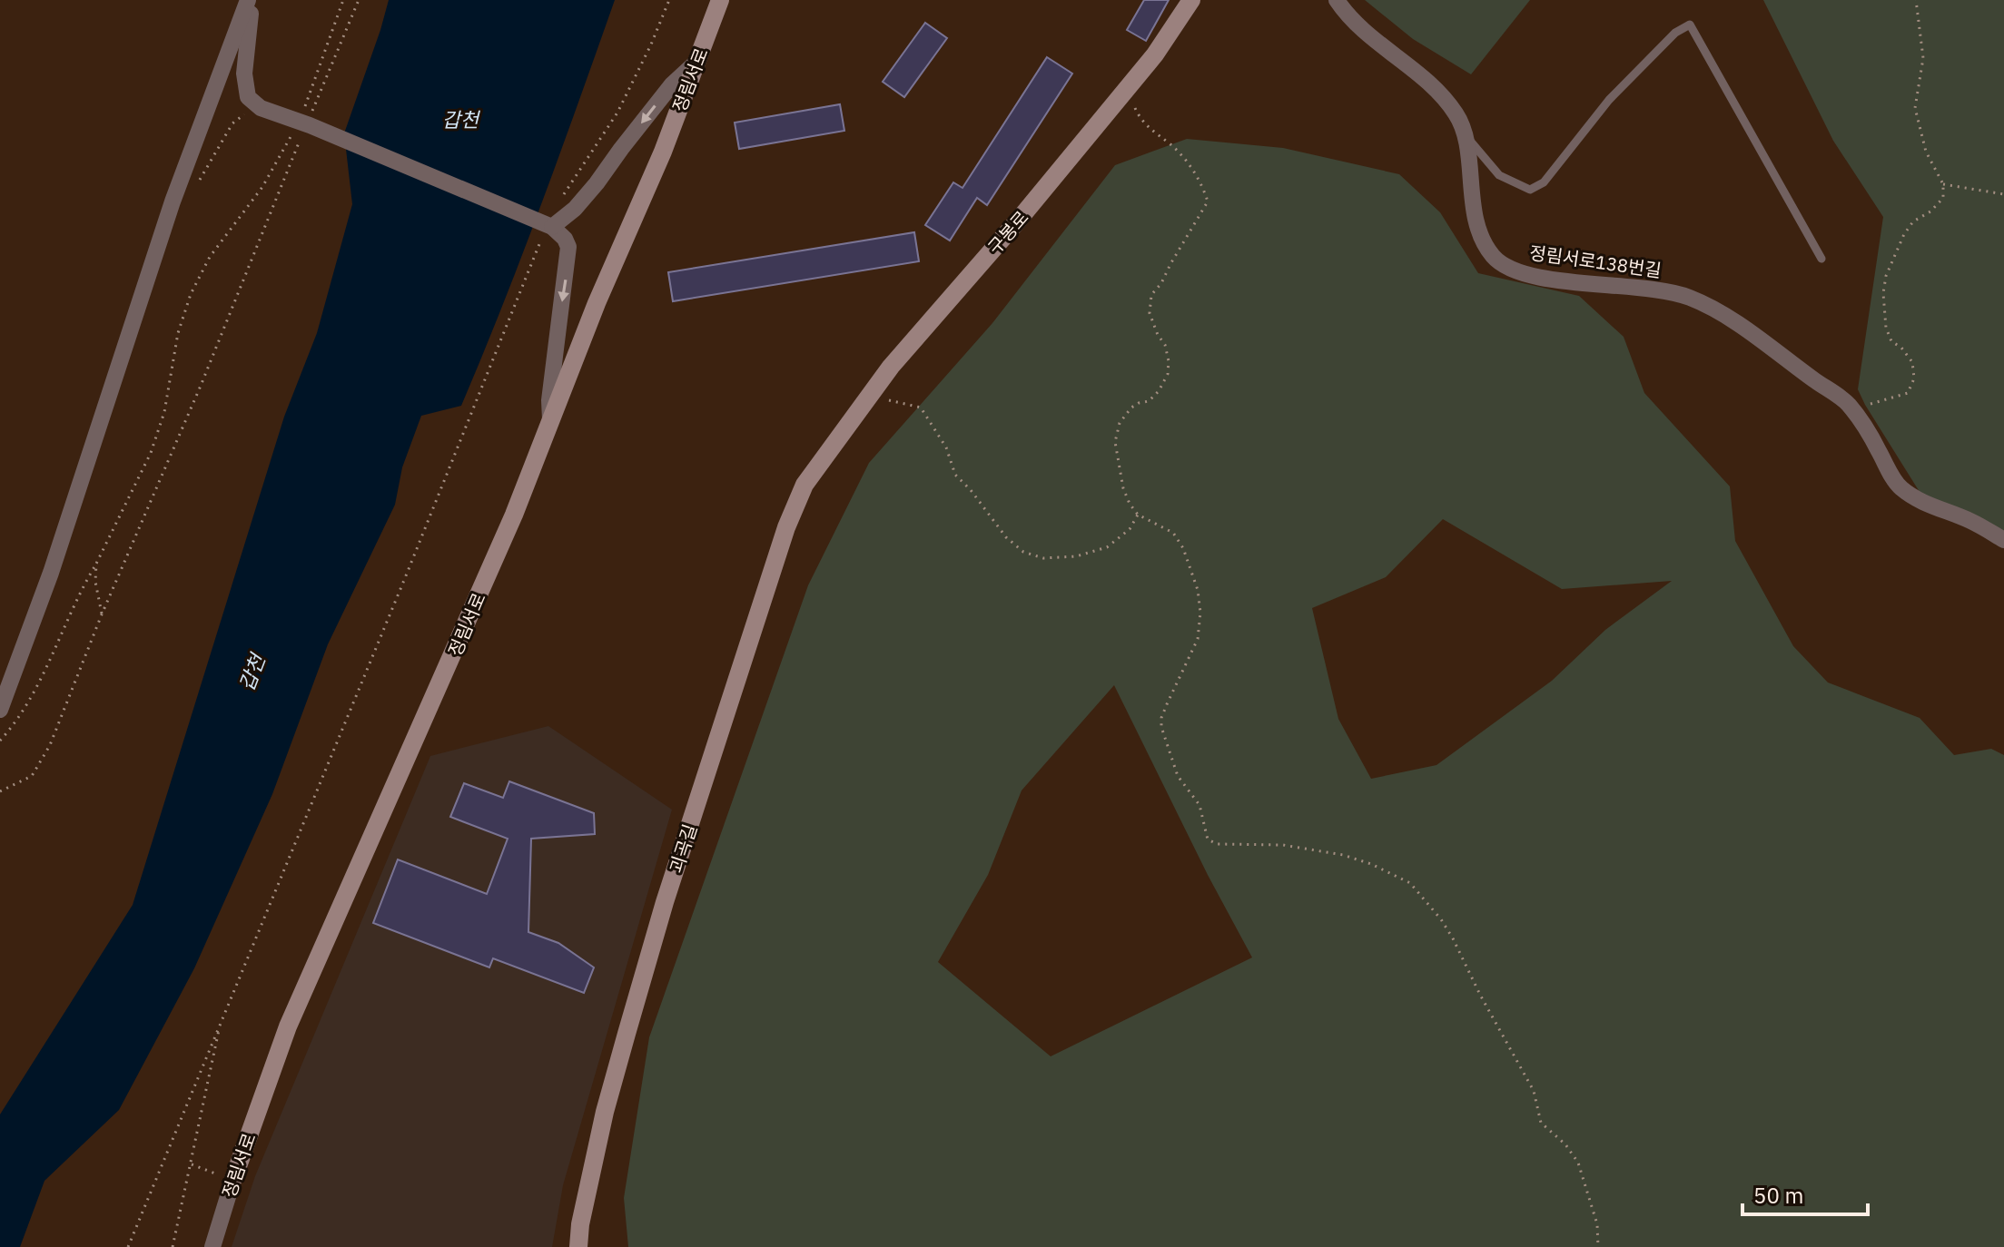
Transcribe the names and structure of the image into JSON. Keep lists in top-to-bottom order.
{
  "streets": {
    "street": [
      "정림서로",
      "구봉로",
      "정림서로138번길",
      "괴곡길"
    ]
  },
  "crossings": [
    ["구봉로", "괴곡길"]
  ],
  "water": ["갑천"],
  "scale_bar": "50 m"
}
